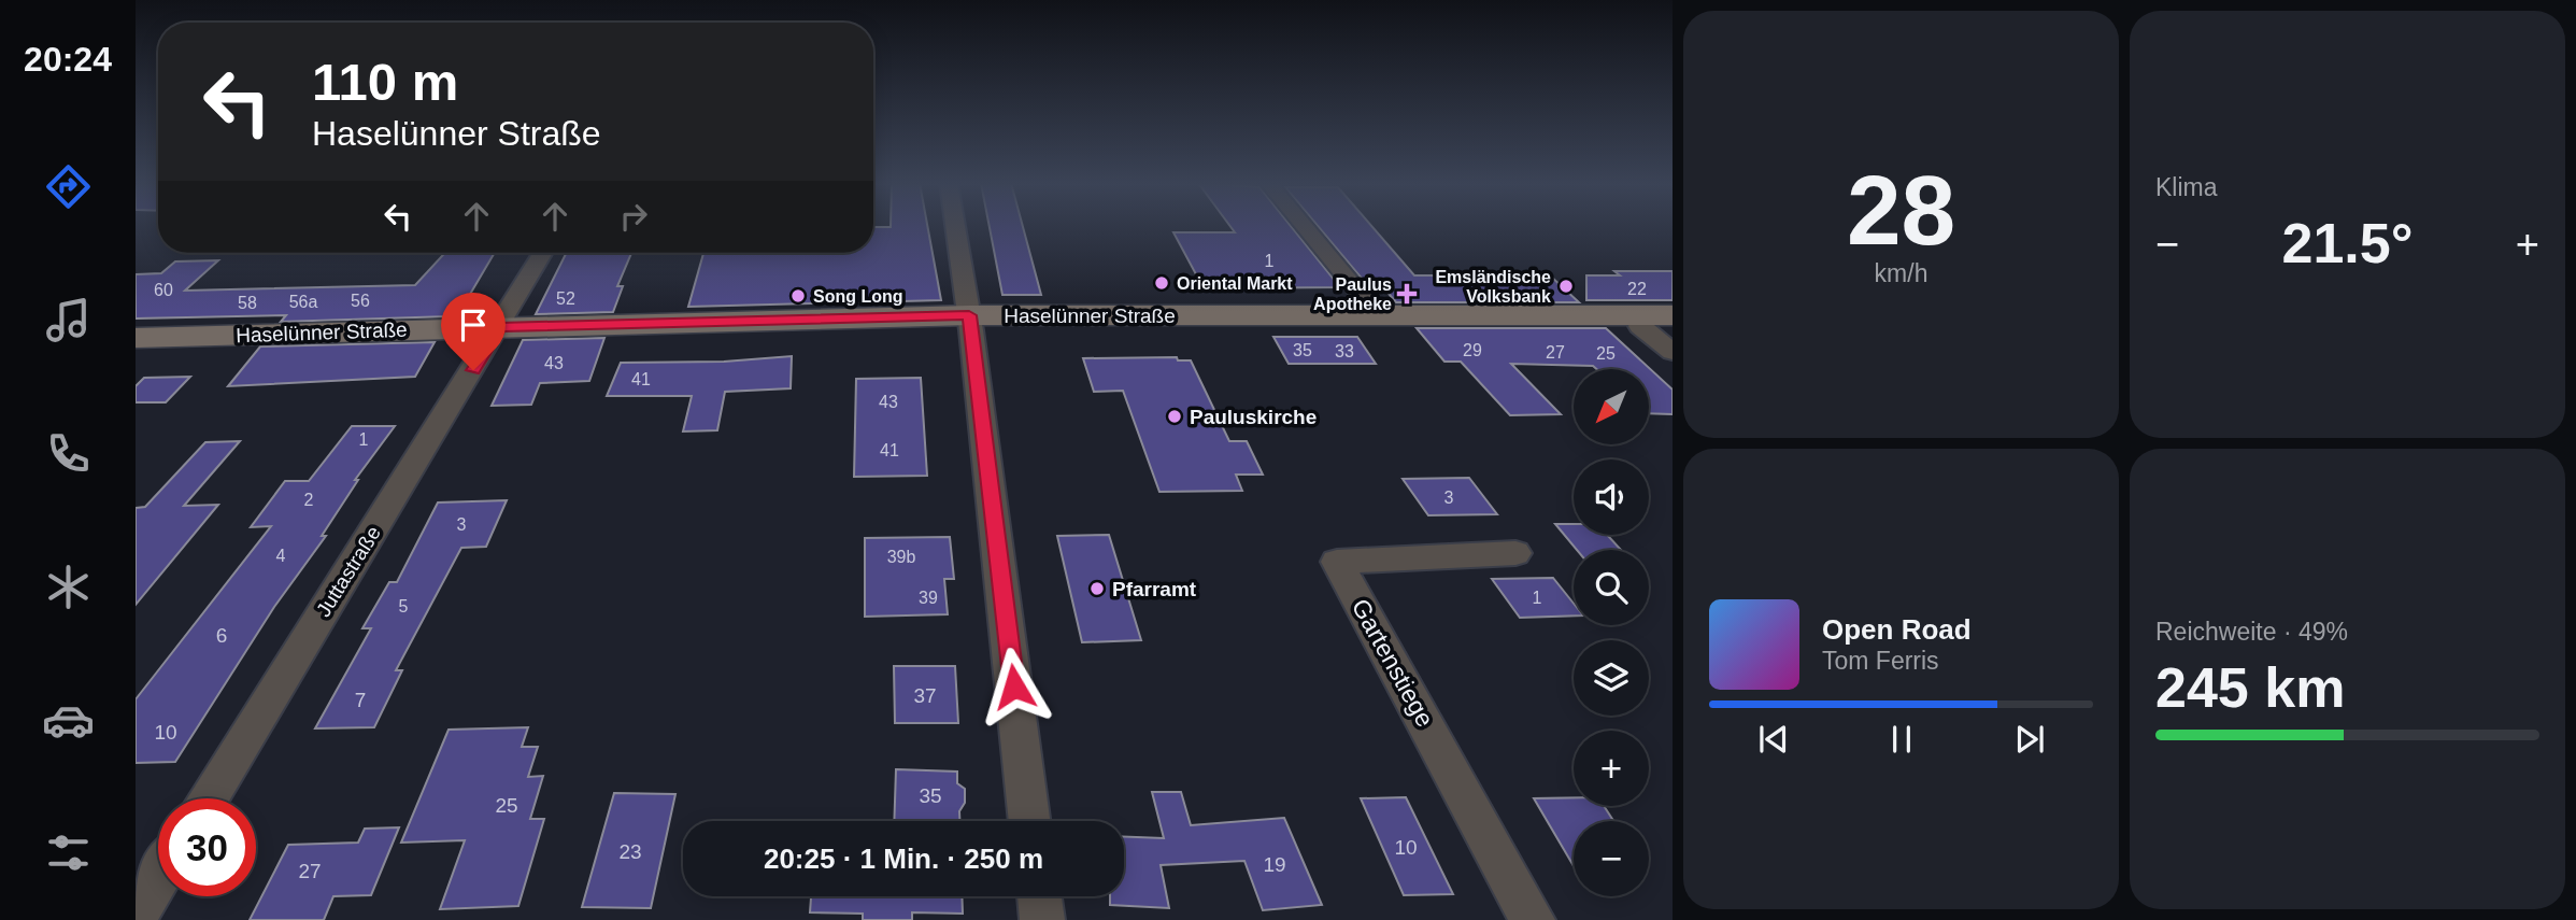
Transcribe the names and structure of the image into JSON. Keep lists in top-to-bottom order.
{
  "streets": {
    "street": ["Haselünner Straße", "Juttastraße", "Gartenstiege"]
  },
  "crossings": [
    ["Haselünner Straße", "Juttastraße"]
  ],
  "places": {
    "other": [
      "Oriental Markt",
      "Emsländische Volksbank",
      "Song Long",
      "Pauluskirche",
      "Pfarramt"
    ],
    "health": ["Paulus Apotheke"]
  },
  "house_numbers": [
    "1",
    "22",
    "60",
    "52",
    "56",
    "56a",
    "58",
    "35",
    "29",
    "33",
    "27",
    "25",
    "43",
    "41",
    "43",
    "1",
    "41",
    "3",
    "2",
    "3",
    "4",
    "39b",
    "39",
    "1",
    "5",
    "6",
    "37",
    "7",
    "10",
    "35",
    "25",
    "10",
    "23",
    "19",
    "27"
  ],
  "north": "bottom left",
  "page": {
    "tabs": "20:24",
    "tile": [
      ["28", "km/h"],
      "Klima",
      ["Reichweite · 49%", "245 km"]
    ],
    "turn": ["110 m", "Haselünner Straße"],
    "heat": ["−", "21.5°", "+"],
    "map_buttons": ["+", "−"],
    "song": ["Open Road", "Tom Ferris"],
    "limit": "30",
    "trip": "20:25 · 1 Min. · 250 m"
  }
}
